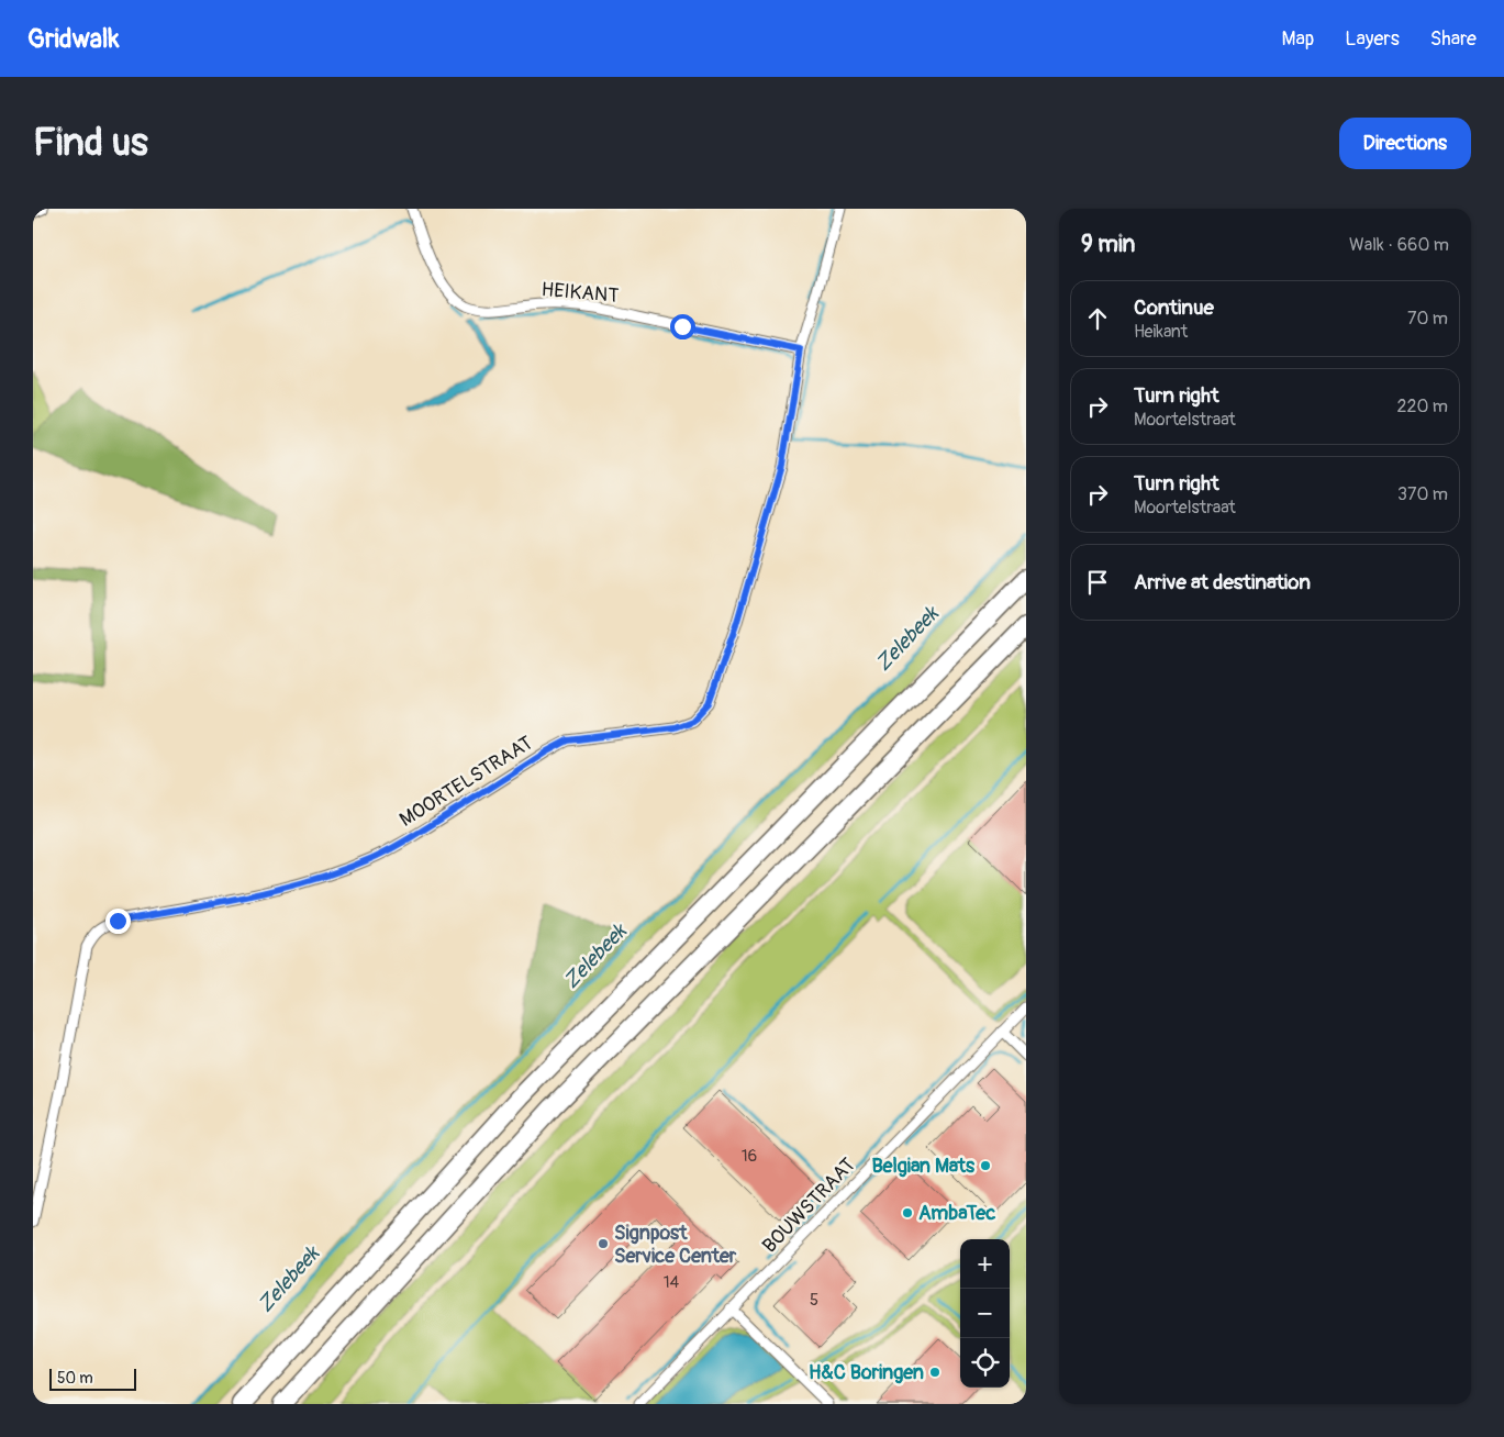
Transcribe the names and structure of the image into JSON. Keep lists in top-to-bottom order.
{
  "streets": {
    "street": ["HEIKANT", "MOORTELSTRAAT", "BOUWSTRAAT"]
  },
  "crossings": [
    ["HEIKANT", "MOORTELSTRAAT"]
  ],
  "water": ["Zelebeek"],
  "places": [
    "Belgian Mats",
    "AmbaTec",
    "Signpost Service Center",
    "H&C Boringen"
  ],
  "house_numbers": ["16", "14", "5"],
  "scale_bar": "50 m",
  "page": {
    "header": "Gridwalk",
    "nav": ["Map", "Layers", "Share"],
    "buttons": "Directions",
    "title": "Find us",
    "heading": ["9 min", "Walk · 660 m"],
    "list": [
      ["Continue", "Heikant", "70 m"],
      ["Turn right", "Moortelstraat", "220 m"],
      ["Turn right", "Moortelstraat", "370 m"],
      "Arrive at destination"
    ],
    "map_buttons": ["+", "−"],
    "scale": "50 m"
  }
}
